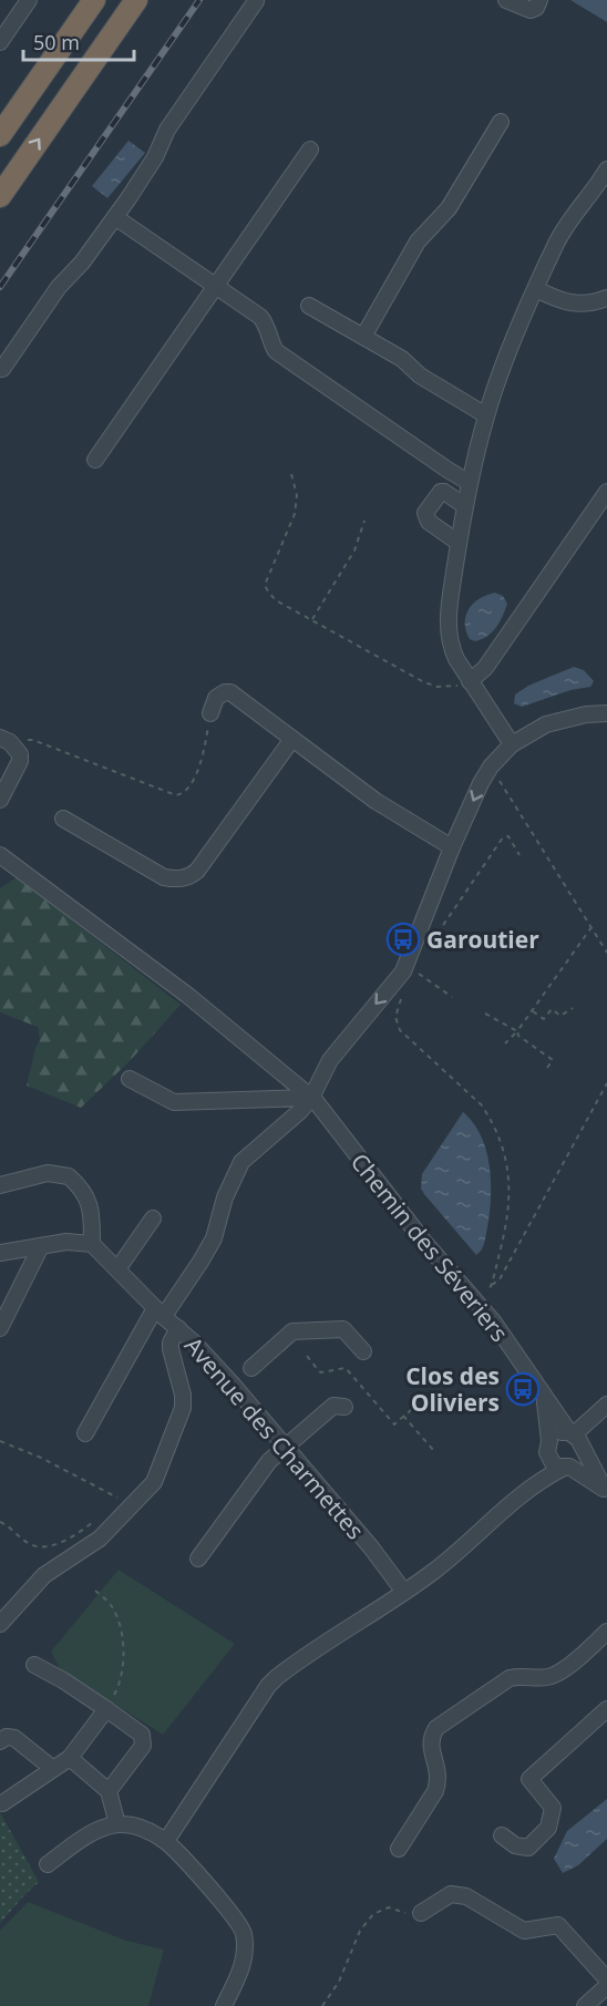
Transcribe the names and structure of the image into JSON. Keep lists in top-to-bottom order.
{
  "streets": {
    "street": ["Chemin des Séveriers", "Avenue des Charmettes"]
  },
  "places": {
    "bus stop": ["Garoutier", "Clos des Oliviers"]
  },
  "scale_bar": "50 m"
}
